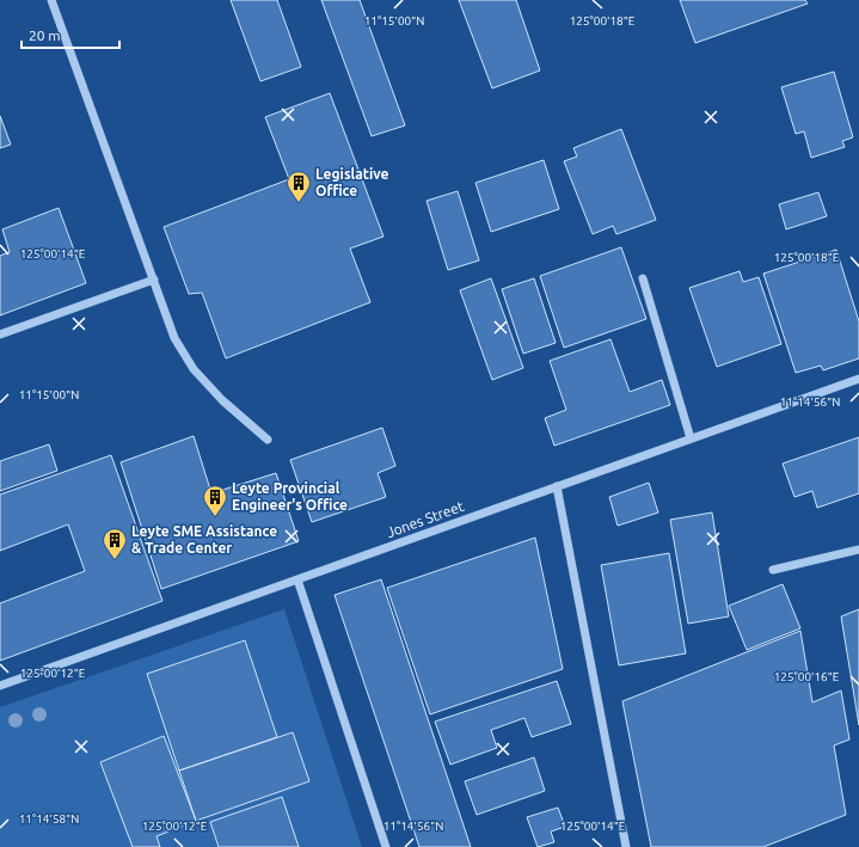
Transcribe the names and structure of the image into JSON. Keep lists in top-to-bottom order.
{
  "streets": {
    "street": ["Jones Street"]
  },
  "places": {
    "building": ["Legislative Office", "Leyte Provincial Engineer's Office", "Leyte SME Assistance & Trade Center"]
  },
  "scale_bar": "20 m",
  "coordinates": [
    "11°15'00\"N",
    "125°00'18\"E",
    "125°00'14\"E",
    "11°14'56\"N",
    "125°00'12\"E",
    "125°00'16\"E",
    "11°14'58\"N"
  ]
}
